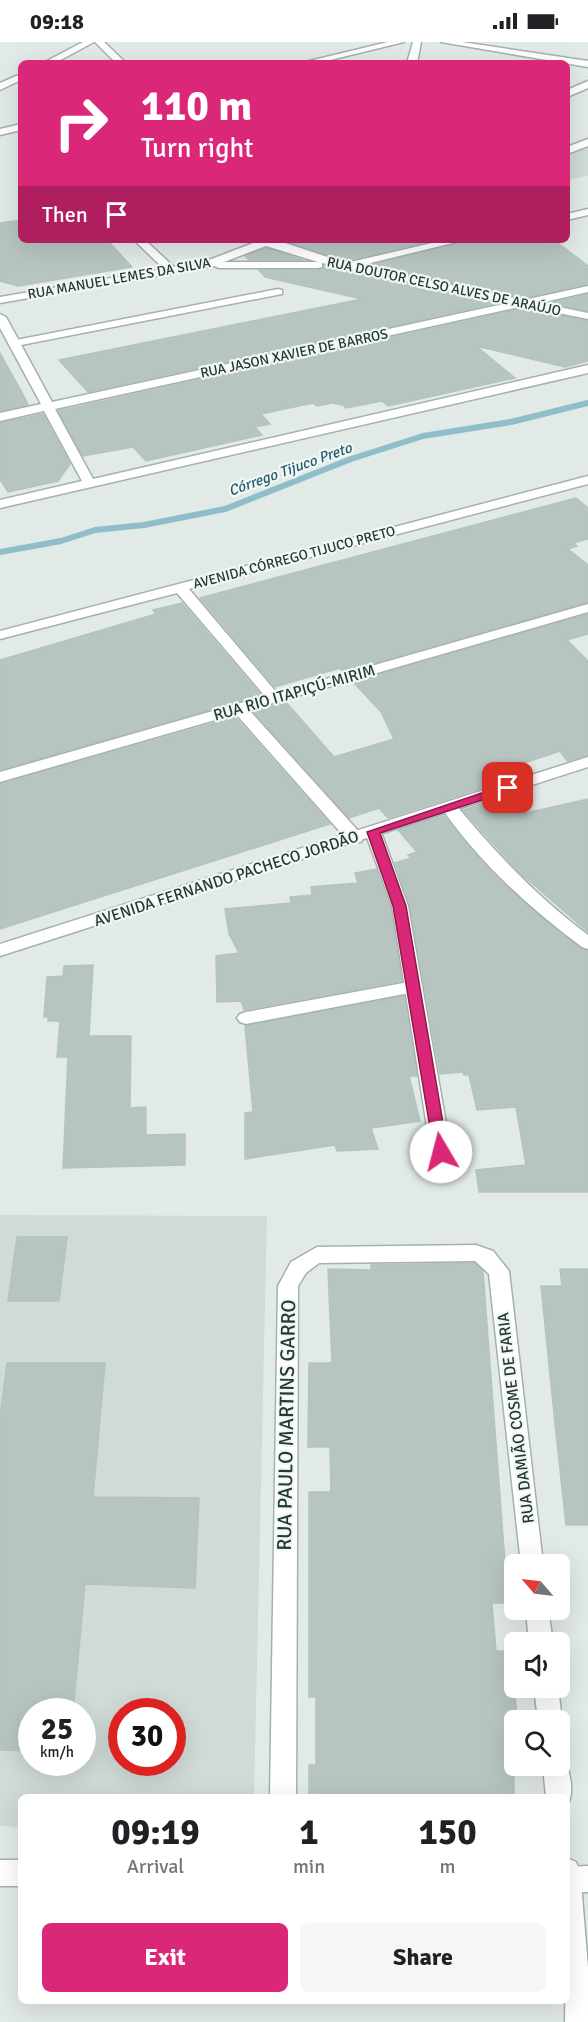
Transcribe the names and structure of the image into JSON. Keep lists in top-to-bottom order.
{
  "streets": {
    "street": [
      "RUA MANUEL LEMES DA SILVA",
      "RUA DOUTOR CELSO ALVES DE ARAÚJO",
      "RUA JASON XAVIER DE BARROS",
      "AVENIDA CÓRREGO TIJUCO PRETO",
      "RUA RIO ITAPIÇÚ-MIRIM",
      "AVENIDA FERNANDO PACHECO JORDÃO",
      "RUA DAMIÃO COSME DE FARIA",
      "RUA PAULO MARTINS GARRO"
    ]
  },
  "crossings": [
    ["RUA DOUTOR CELSO ALVES DE ARAÚJO", "RUA JASON XAVIER DE BARROS"],
    ["RUA DAMIÃO COSME DE FARIA", "RUA PAULO MARTINS GARRO"]
  ],
  "water": ["Córrego Tijuco Preto"],
  "north": "top left",
  "page": {
    "status": "09:18",
    "turn": ["110 m", "Turn right"],
    "then": "Then",
    "speed": "25 km/h",
    "limit": "30",
    "eta": [
      "09:19",
      "Arrival",
      "1",
      "min",
      "150",
      "m"
    ],
    "buttons": ["Exit", "Share"]
  }
}
